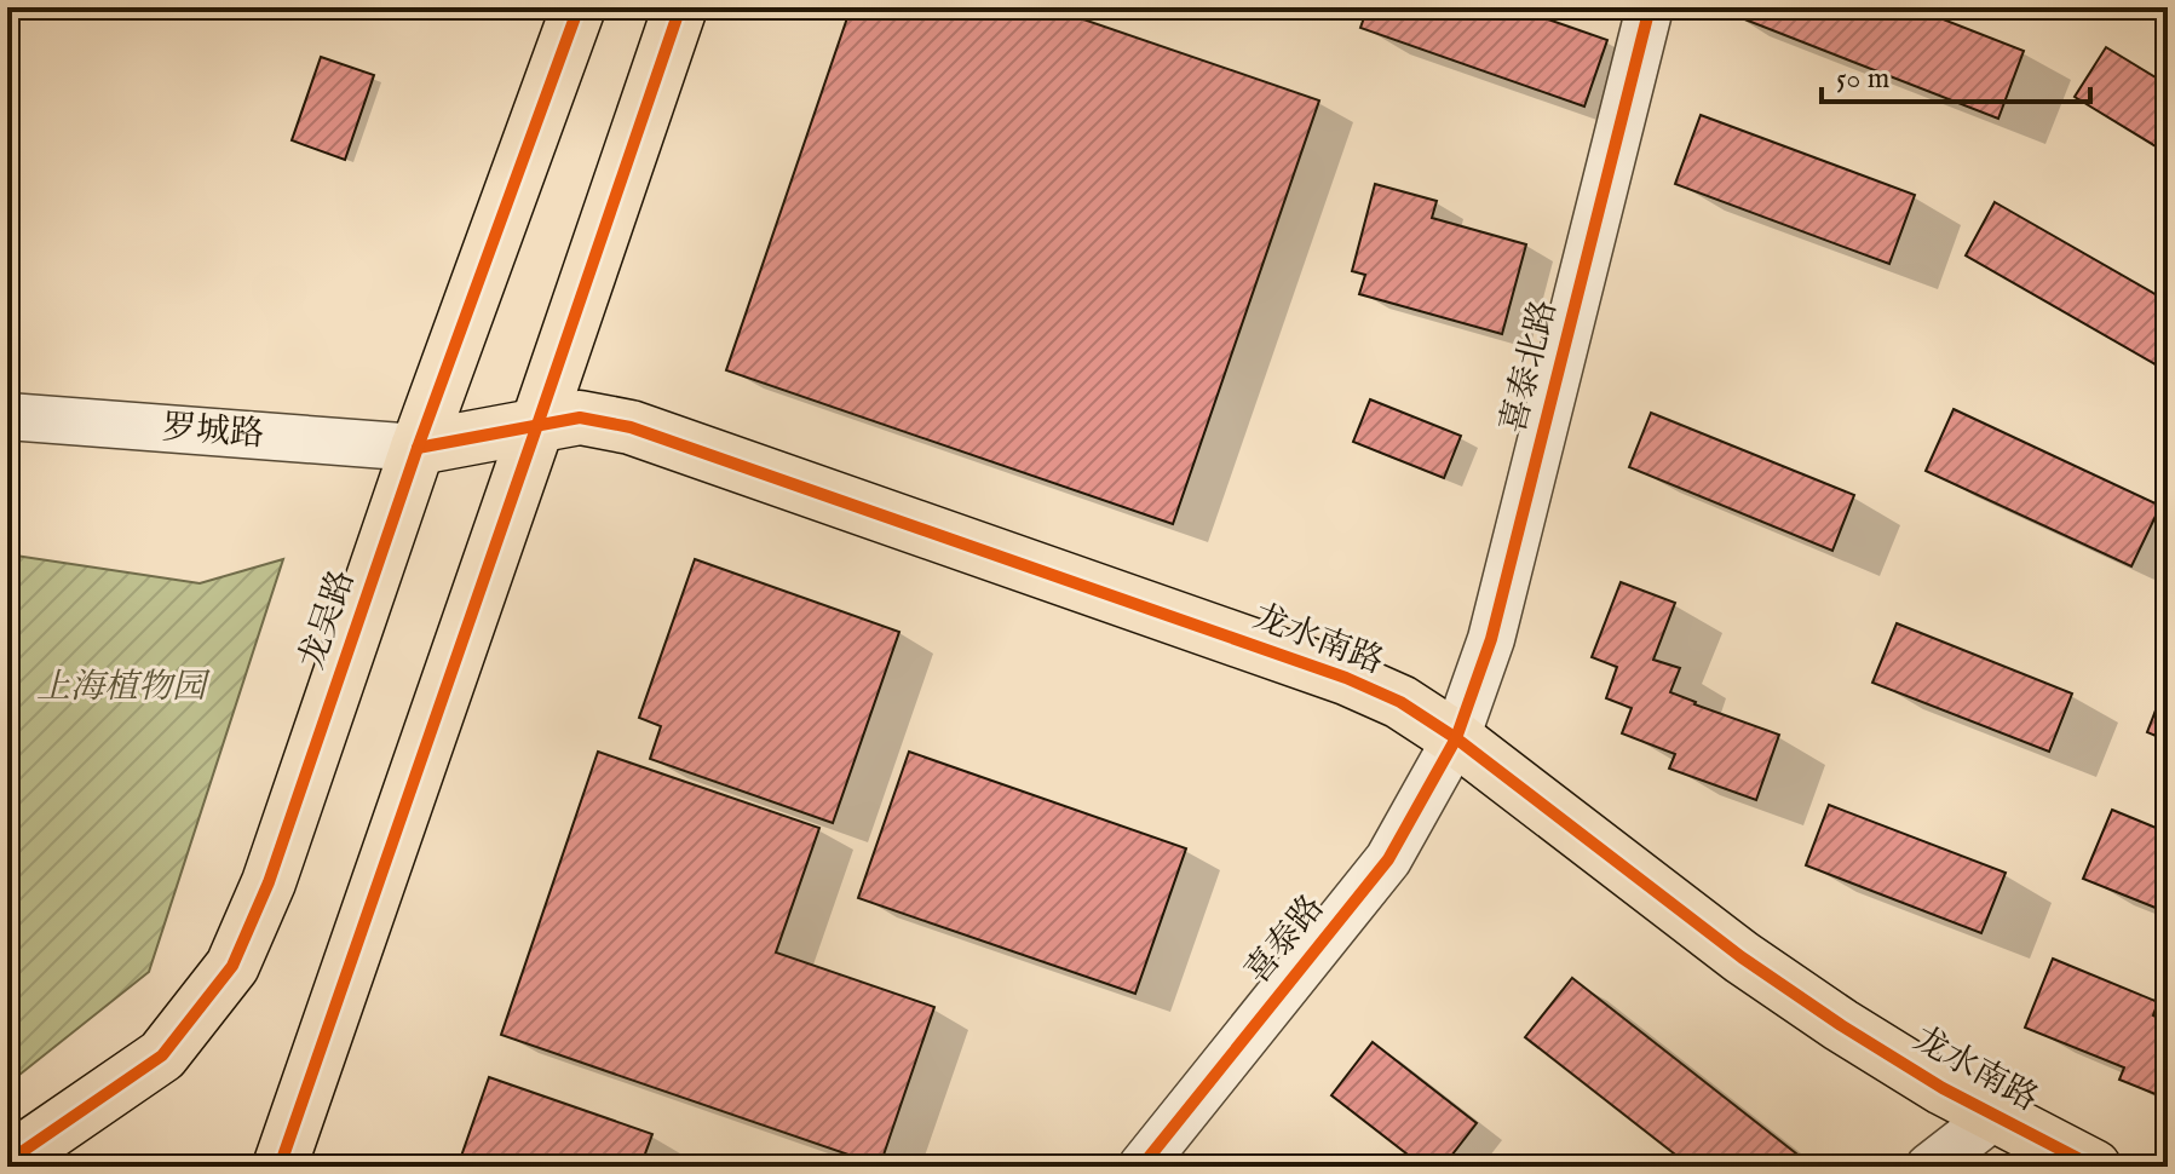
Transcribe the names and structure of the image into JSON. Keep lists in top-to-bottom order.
{
  "streets": {
    "main road": ["龙吴路", "龙水南路"],
    "street": ["喜泰北路", "罗城路", "喜泰路"]
  },
  "crossings": [
    ["喜泰北路", "龙水南路"],
    ["喜泰北路", "喜泰路"],
    ["罗城路", "龙吴路"],
    ["罗城路", "龙水南路"],
    ["龙吴路", "龙水南路"],
    ["龙水南路", "喜泰路"]
  ],
  "parks": ["上海植物园"],
  "scale_bar": "50 m"
}
